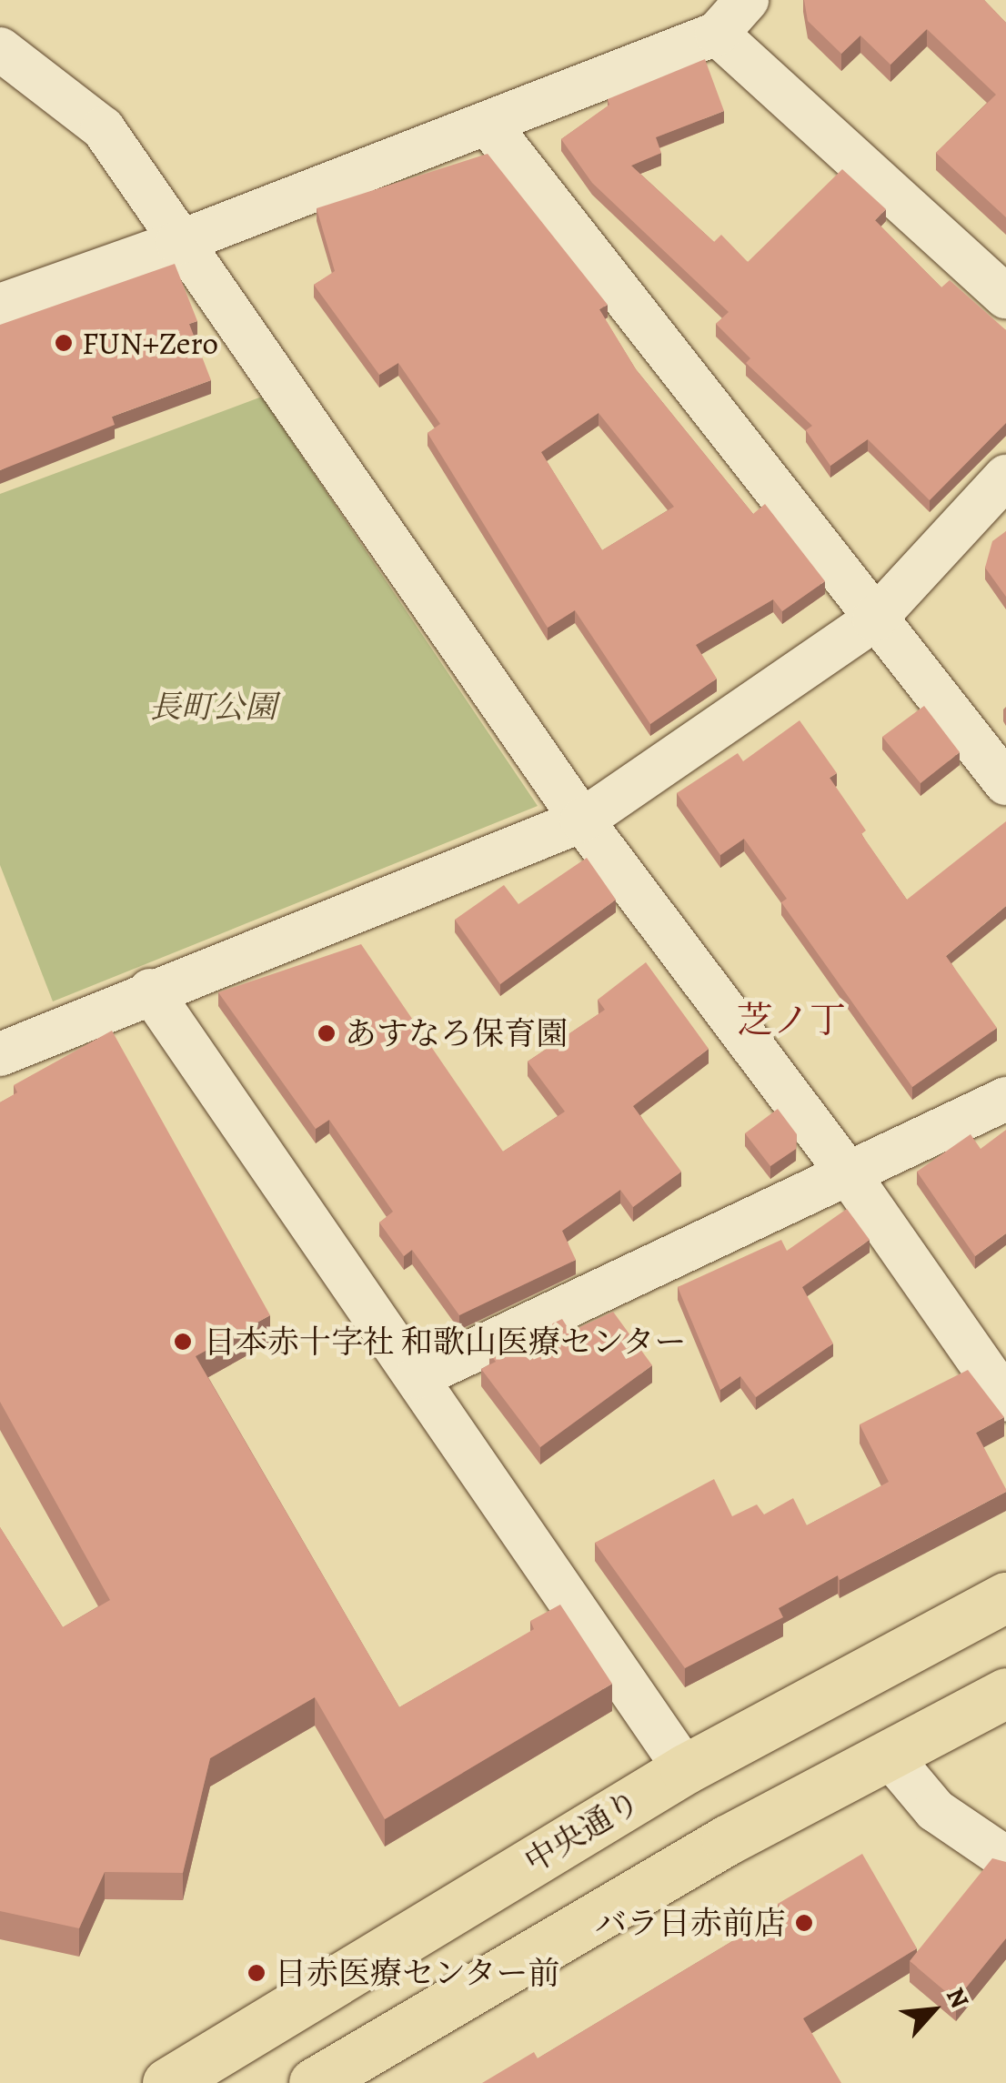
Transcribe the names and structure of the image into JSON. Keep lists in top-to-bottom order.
{
  "streets": {
    "highway": ["中央通り"]
  },
  "districts": ["芝ノ丁"],
  "parks": ["長町公園"],
  "places": [
    "FUN+Zero",
    "あすなろ保育園",
    "日本赤十字社 和歌山医療センター",
    "バラ日赤前店",
    "日赤医療センター前"
  ],
  "north": "top right"
}
